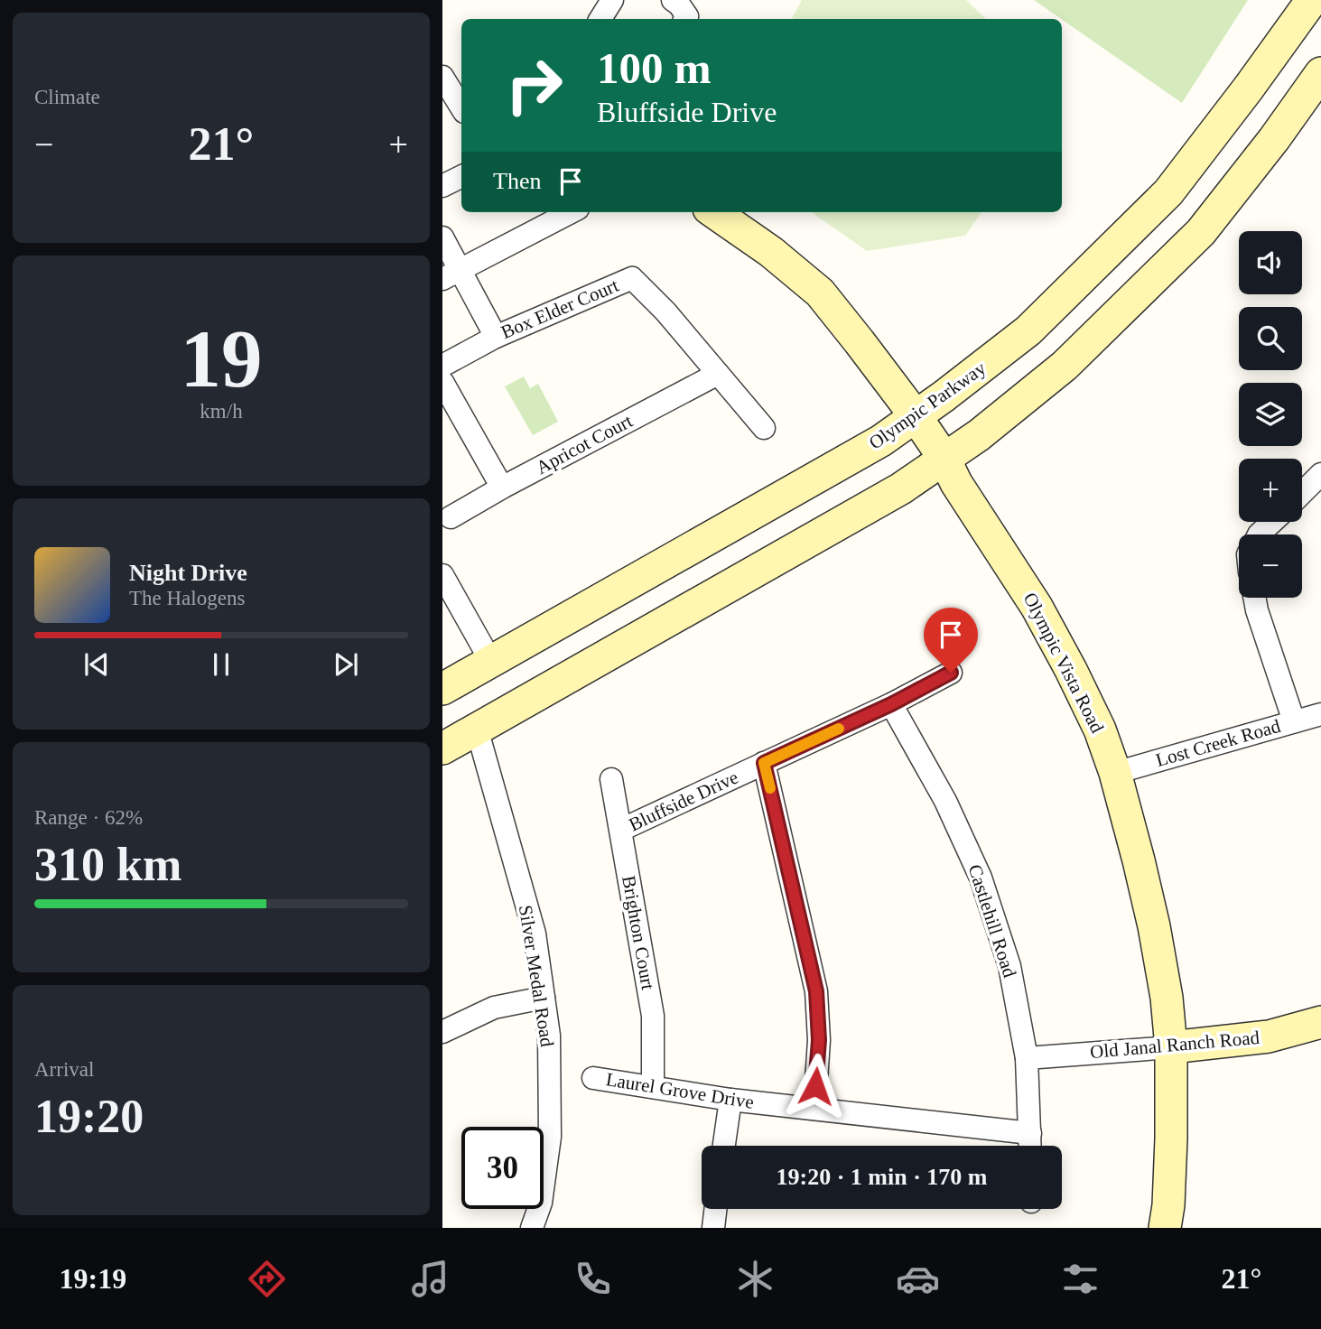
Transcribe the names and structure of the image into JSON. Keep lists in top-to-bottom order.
{
  "streets": {
    "main road": ["Olympic Parkway", "Olympic Vista Road", "Old Janal Ranch Road"],
    "street": [
      "Box Elder Court",
      "Apricot Court",
      "Lost Creek Road",
      "Bluffside Drive",
      "Castlehill Road",
      "Brighton Court",
      "Silver Medal Road",
      "Laurel Grove Drive"
    ]
  },
  "crossings": [
    ["Box Elder Court", "Apricot Court"],
    ["Olympic Parkway", "Olympic Vista Road"],
    ["Olympic Vista Road", "Lost Creek Road"],
    ["Olympic Vista Road", "Old Janal Ranch Road"],
    ["Bluffside Drive", "Castlehill Road"],
    ["Bluffside Drive", "Brighton Court"],
    ["Castlehill Road", "Old Janal Ranch Road"],
    ["Castlehill Road", "Laurel Grove Drive"],
    ["Brighton Court", "Laurel Grove Drive"]
  ],
  "page": {
    "tile": [
      "Climate",
      ["19", "km/h"],
      ["Range · 62%", "310 km"],
      ["Arrival", "19:20"]
    ],
    "turn": ["100 m", "Bluffside Drive"],
    "heat": ["−", "21°", "+"],
    "then": "Then",
    "map_buttons": ["+", "−"],
    "song": ["Night Drive", "The Halogens"],
    "limit": "30",
    "trip": "19:20 · 1 min · 170 m",
    "tabs": ["19:19", "21°"]
  }
}
